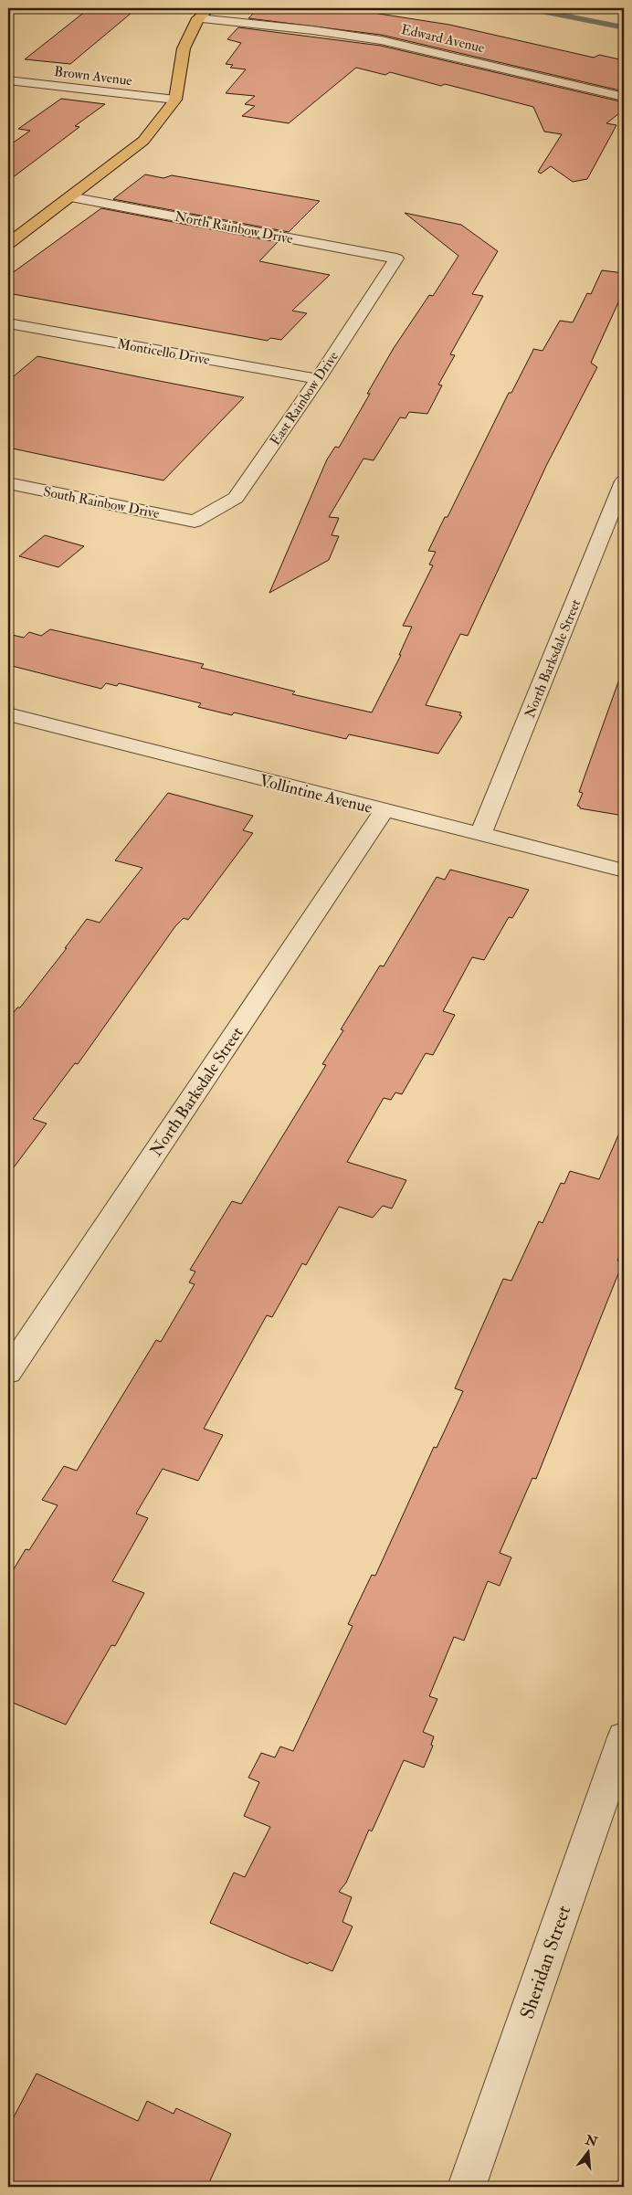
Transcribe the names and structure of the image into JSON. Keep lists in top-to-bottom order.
{
  "streets": {
    "street": [
      "Edward Avenue",
      "Brown Avenue",
      "North Rainbow Drive",
      "Monticello Drive",
      "East Rainbow Drive",
      "South Rainbow Drive",
      "North Barksdale Street",
      "Vollintine Avenue",
      "Sheridan Street"
    ]
  },
  "crossings": [
    ["North Rainbow Drive", "East Rainbow Drive"],
    ["Monticello Drive", "East Rainbow Drive"],
    ["East Rainbow Drive", "South Rainbow Drive"],
    ["North Barksdale Street", "Vollintine Avenue"]
  ],
  "north": "top"
}
